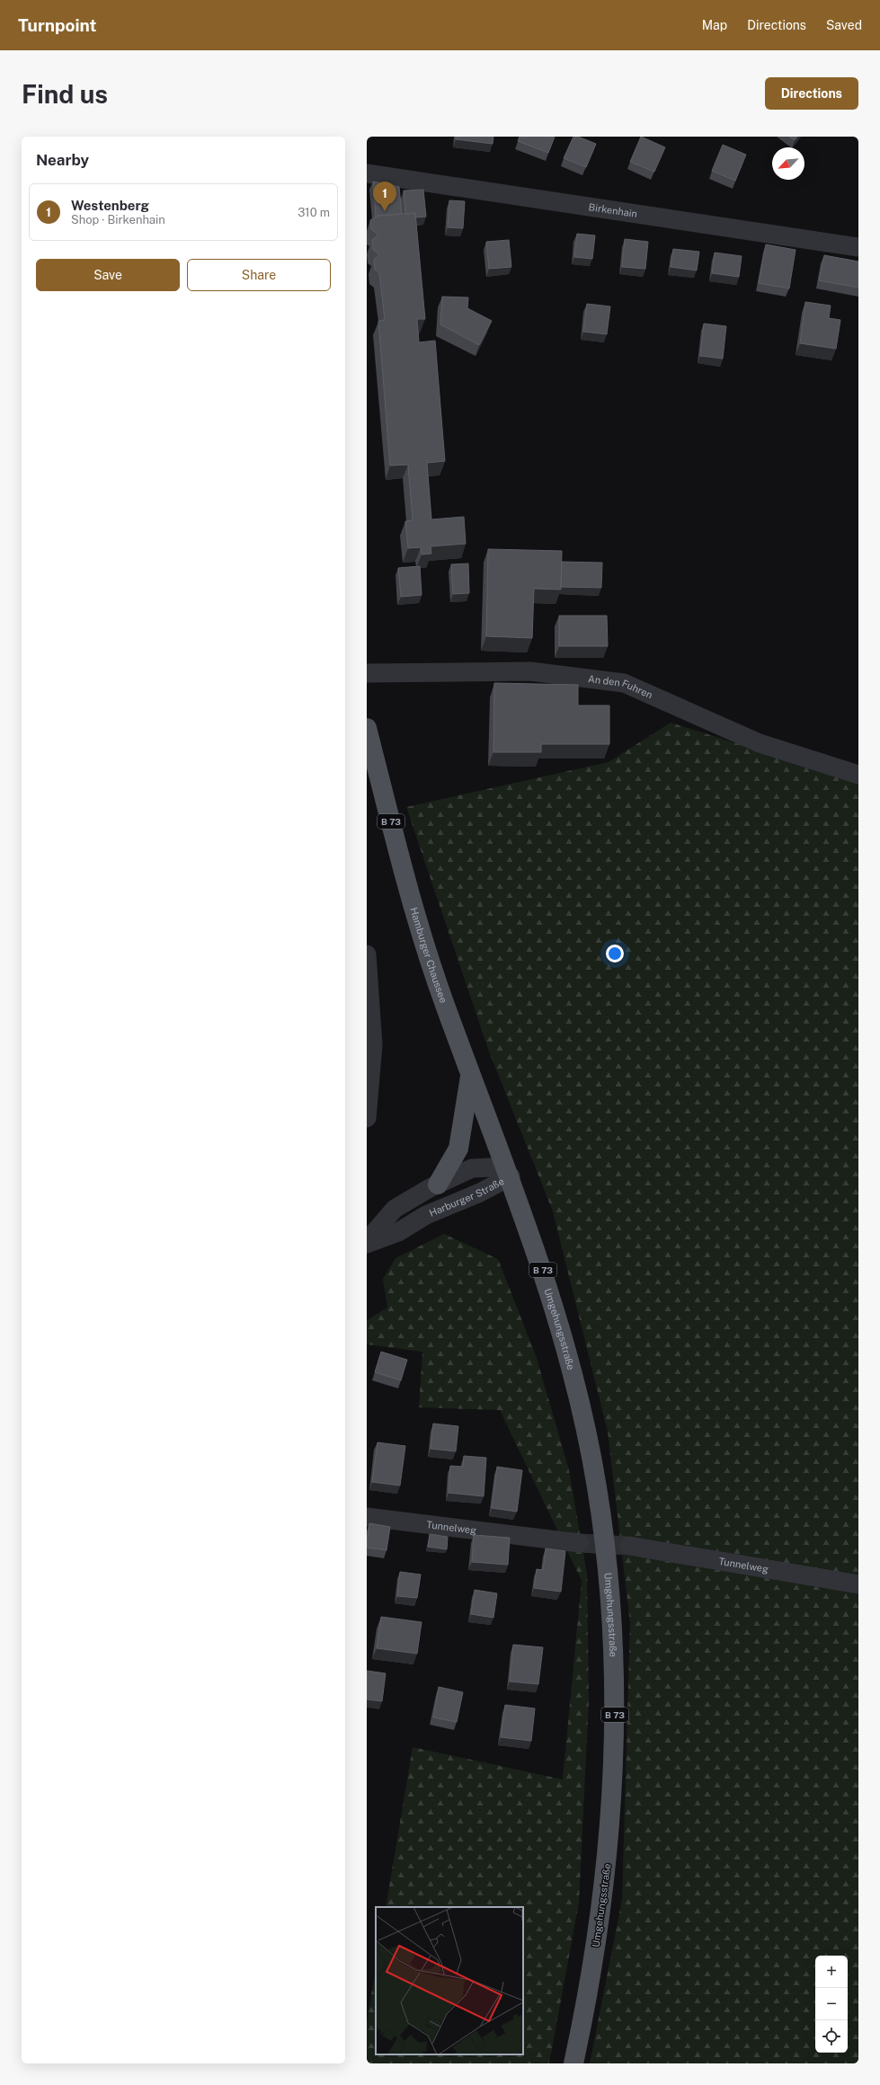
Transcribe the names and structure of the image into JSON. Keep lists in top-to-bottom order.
{
  "streets": {
    "main road": ["B 73", "Hamburger Chaussee", "Umgehungsstraße"],
    "street": [
      "Birkenhain",
      "An den Fuhren",
      "Harburger Straße",
      "Tunnelweg"
    ]
  },
  "crossings": [
    ["Hamburger Chaussee", "Harburger Straße"],
    ["Hamburger Chaussee", "Umgehungsstraße"],
    ["Harburger Straße", "Umgehungsstraße"]
  ],
  "north": "bottom left",
  "page": {
    "header": "Turnpoint",
    "nav": ["Map", "Directions", "Saved"],
    "buttons": [
      "Directions",
      ["Save", "Share"]
    ],
    "title": "Find us",
    "heading": "Nearby",
    "pins": "1",
    "list": [
      {
        "mark": "1",
        "name": "Westenberg",
        "note": "Shop · Birkenhain",
        "value": "310 m"
      }
    ],
    "map_buttons": ["+", "−"]
  }
}
